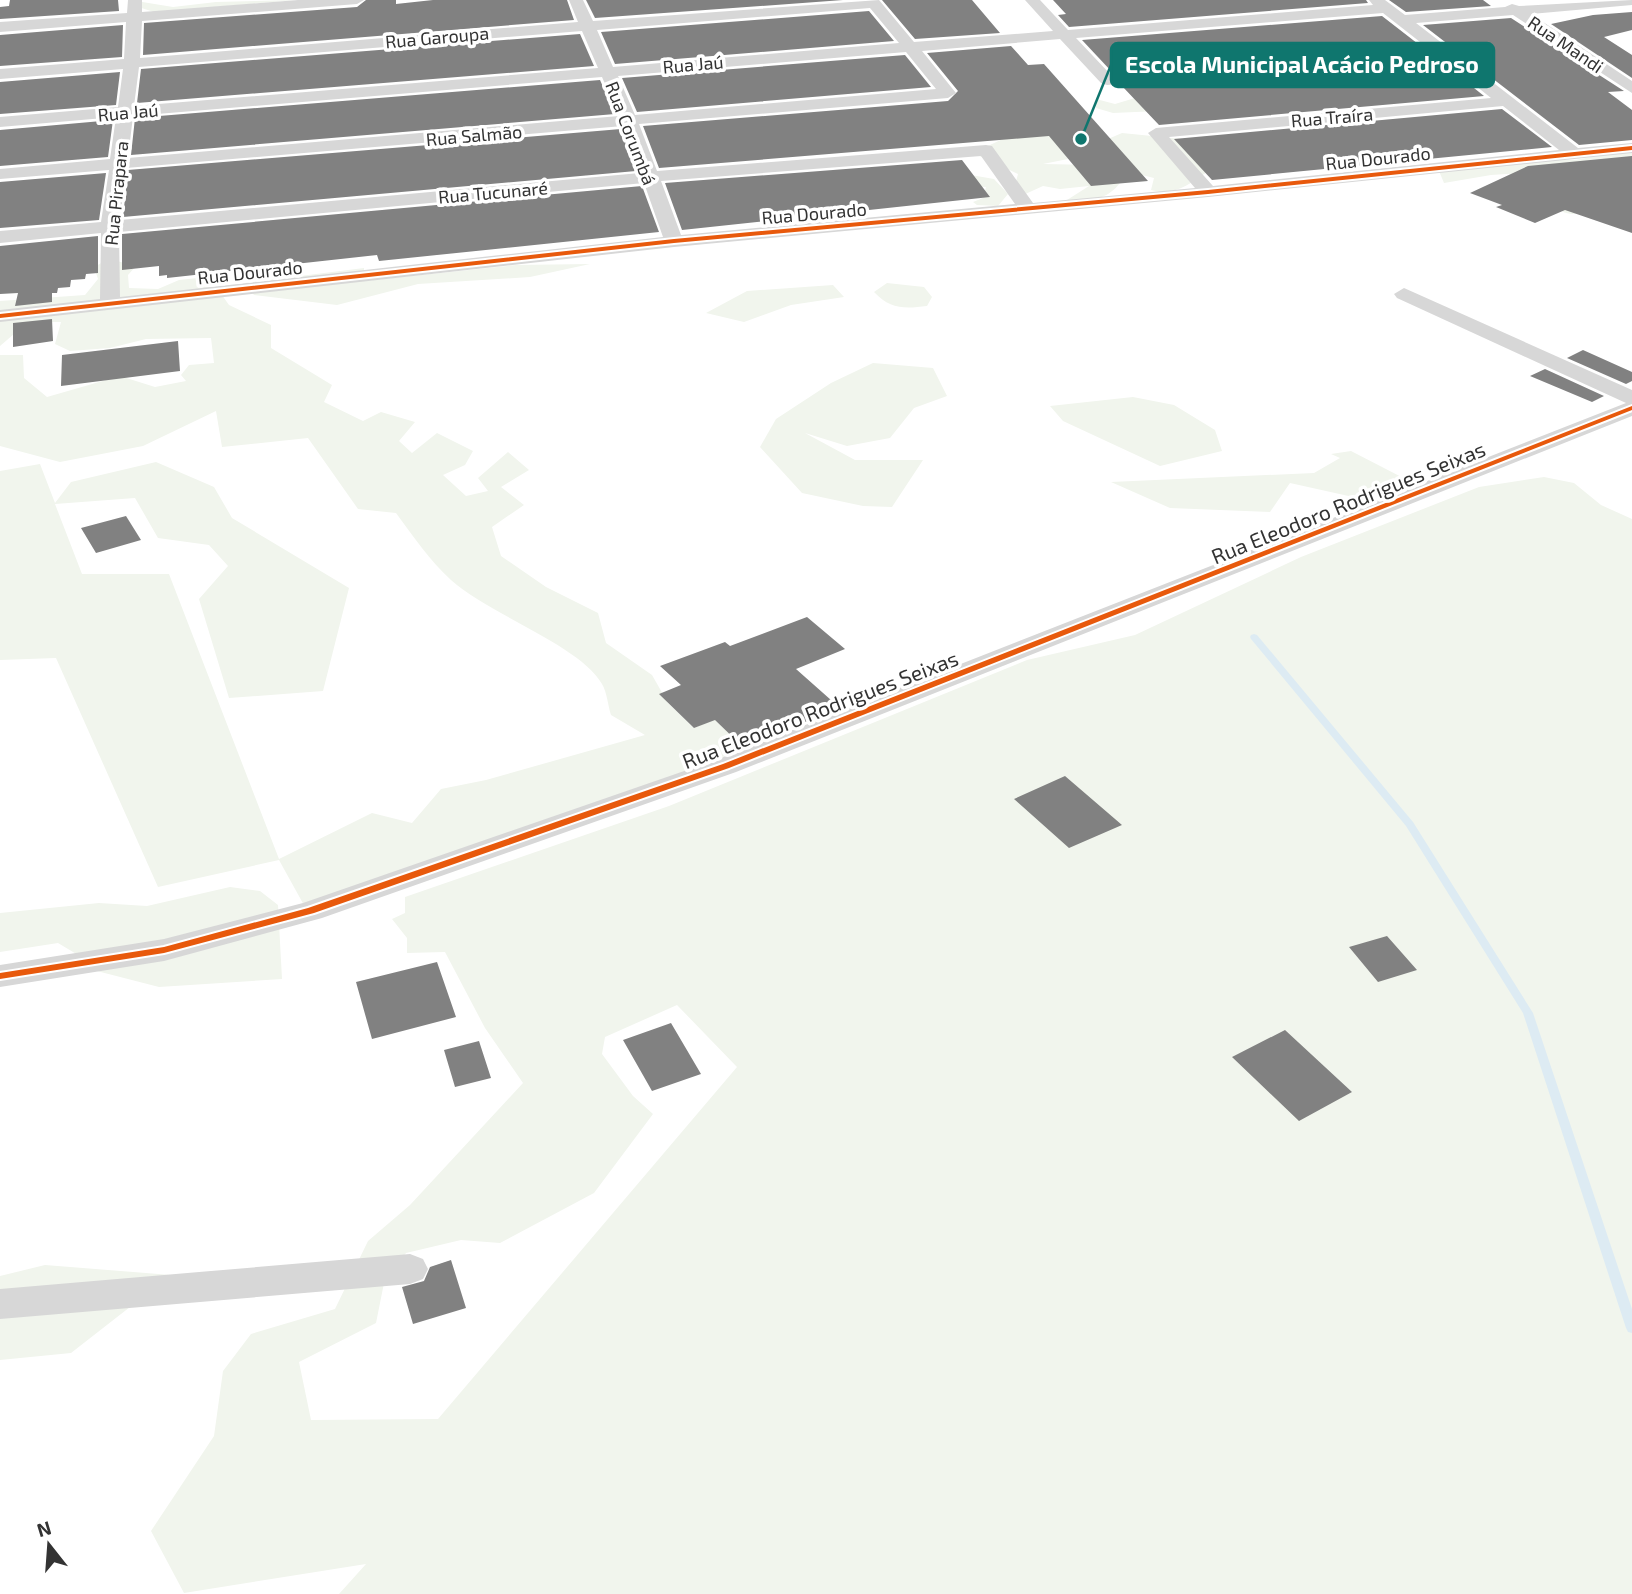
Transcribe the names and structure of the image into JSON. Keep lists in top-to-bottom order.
{
  "streets": {
    "street": [
      "Rua Garoupa",
      "Rua Mandi",
      "Rua Jaú",
      "Rua Traíra",
      "Rua Corumbá",
      "Rua Salmão",
      "Rua Dourado",
      "Rua Tucunaré",
      "Rua Pirapara",
      "Rua Eleodoro Rodrigues Seixas"
    ]
  },
  "crossings": [
    ["Rua Garoupa", "Rua Jaú"],
    ["Rua Garoupa", "Rua Corumbá"],
    ["Rua Garoupa", "Rua Salmão"],
    ["Rua Garoupa", "Rua Pirapara"],
    ["Rua Jaú", "Rua Corumbá"],
    ["Rua Jaú", "Rua Salmão"],
    ["Rua Jaú", "Rua Pirapara"],
    ["Rua Traíra", "Rua Dourado"],
    ["Rua Corumbá", "Rua Salmão"],
    ["Rua Corumbá", "Rua Dourado"],
    ["Rua Corumbá", "Rua Tucunaré"],
    ["Rua Salmão", "Rua Pirapara"],
    ["Rua Dourado", "Rua Tucunaré"],
    ["Rua Dourado", "Rua Pirapara"],
    ["Rua Tucunaré", "Rua Pirapara"]
  ],
  "places": ["Escola Municipal Acácio Pedroso"],
  "north": "top"
}
